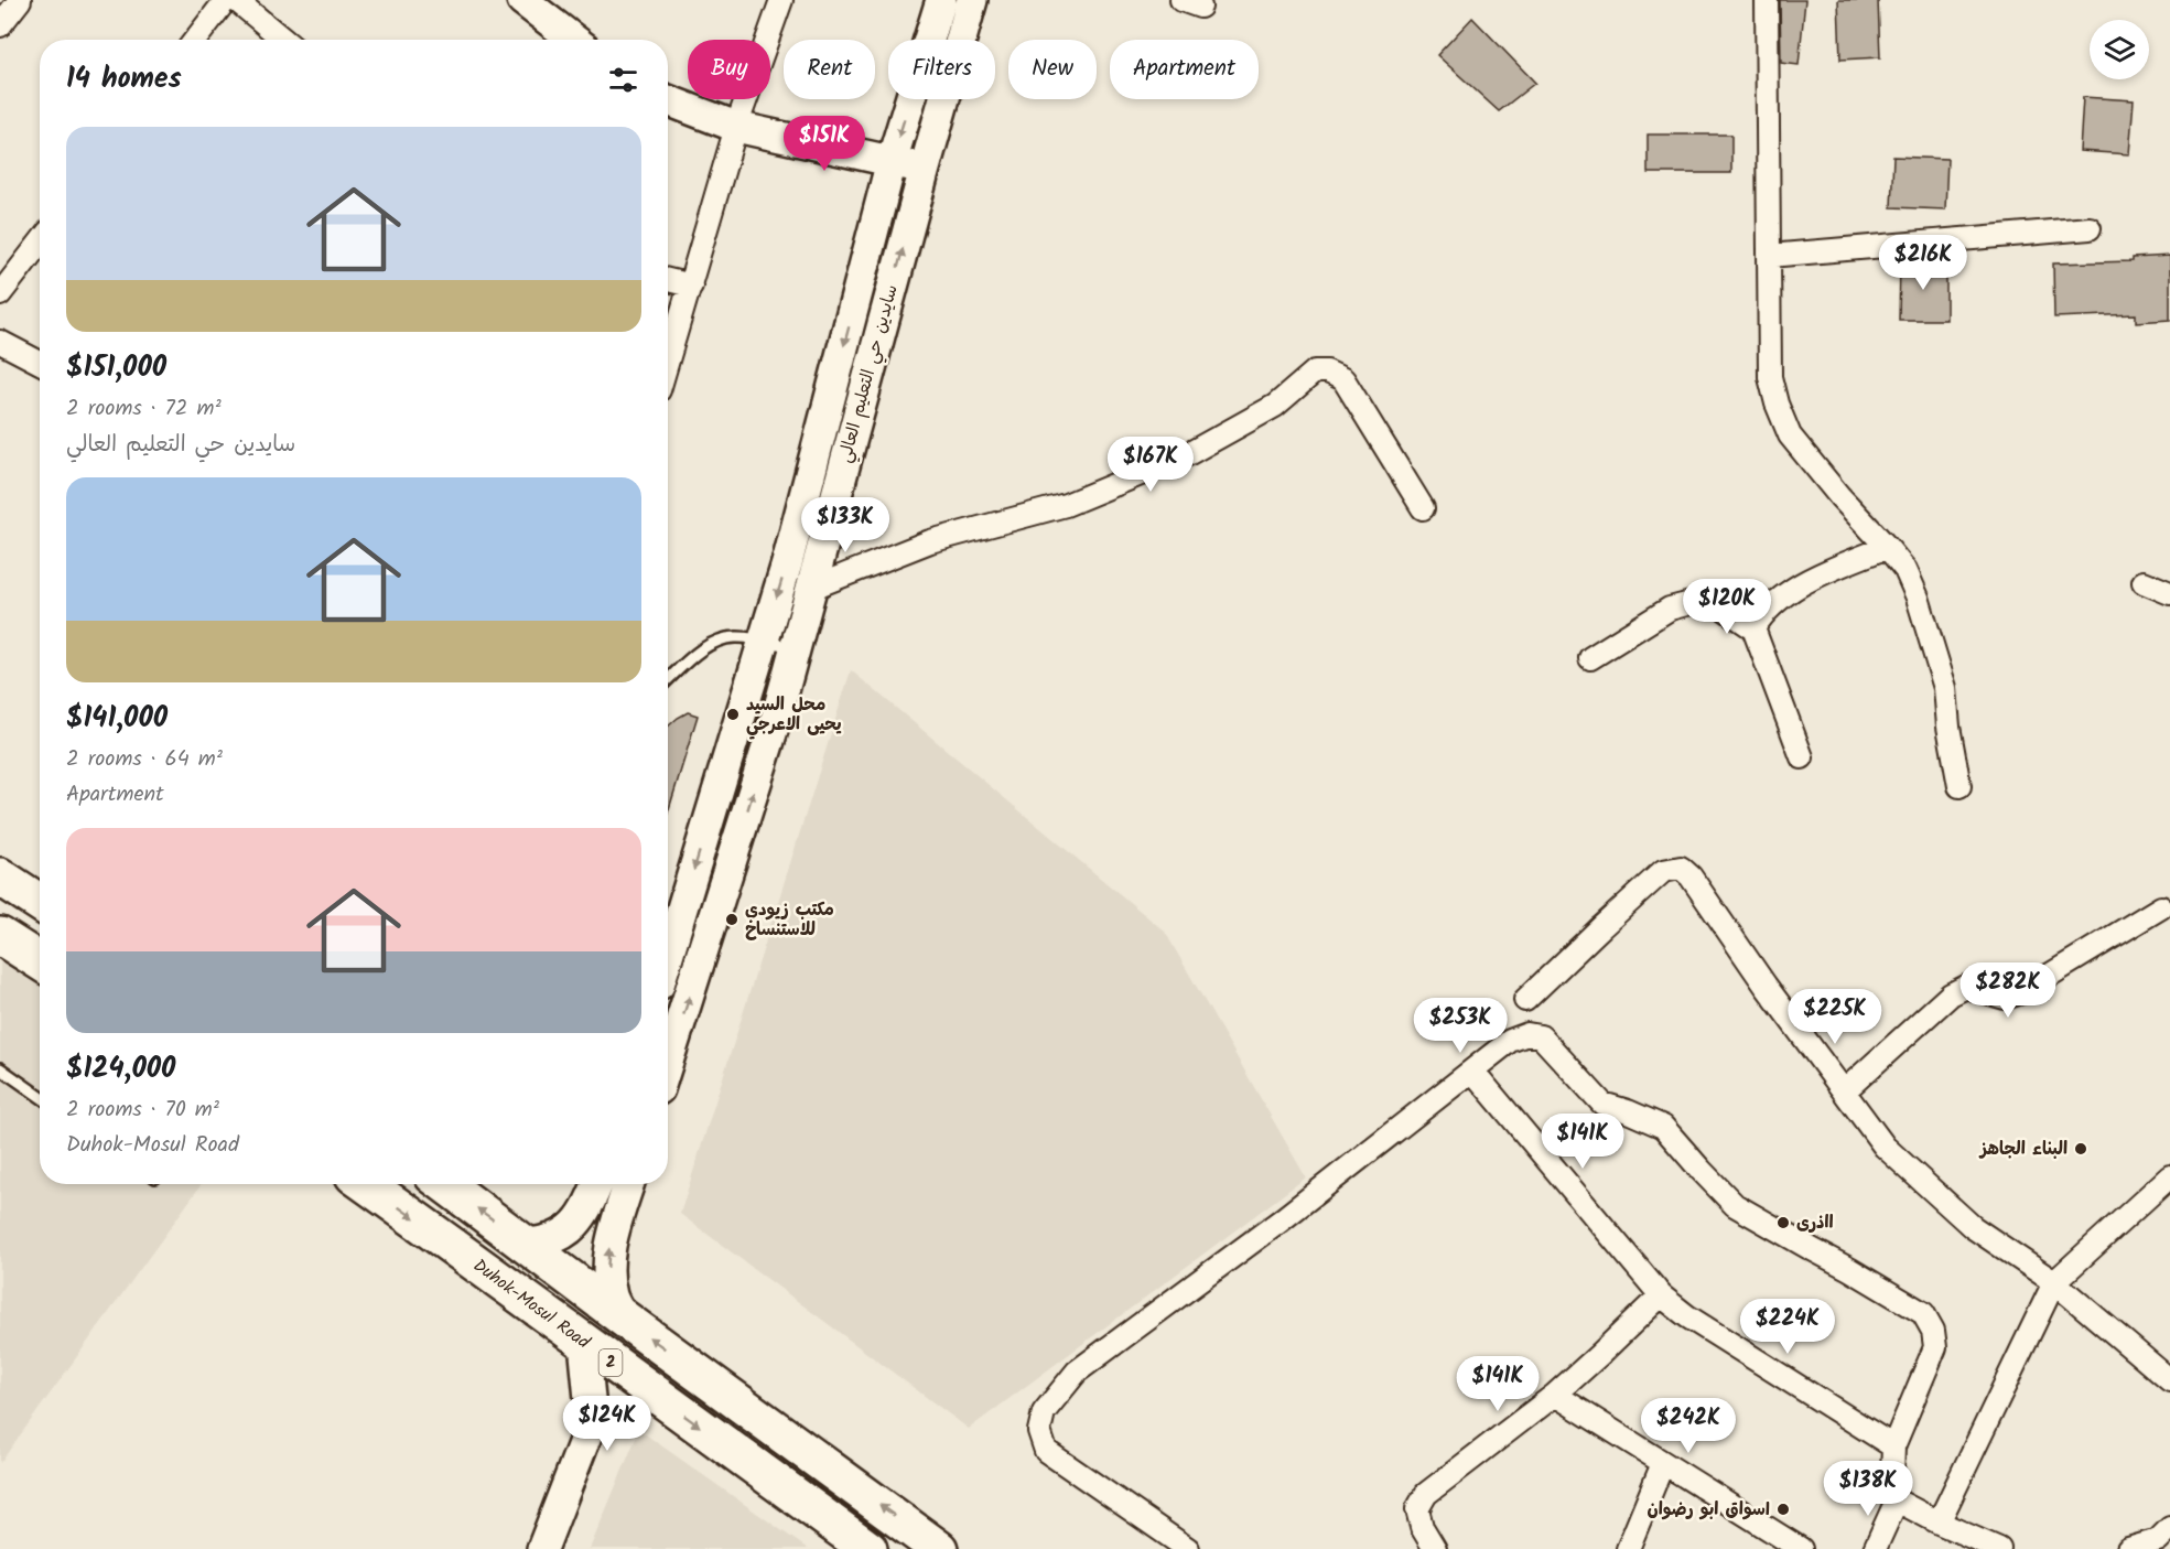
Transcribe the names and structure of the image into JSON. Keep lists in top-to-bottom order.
{
  "streets": {
    "highway": ["Duhok-Mosul Road", "2"],
    "main road": ["سايدين حي التعليم العالي"]
  },
  "places": [
    "محل السيد يحيى الاعرجي",
    "مكتب زيودي للاستنساخ",
    "البناء الجاهز",
    "ااذرى",
    "اسواق ابو رضوان"
  ],
  "page": {
    "chip": [
      "Buy",
      "Rent",
      "Filters",
      "New",
      "Apartment"
    ],
    "heading": "14 homes",
    "price": [
      "$151K",
      "$216K",
      "$167K",
      "$133K",
      "$120K",
      "$282K",
      "$225K",
      "$253K",
      "$141K",
      "$224K",
      "$141K",
      "$124K",
      "$242K",
      "$138K"
    ],
    "list": [
      {
        "name": "$151,000",
        "note": "2 rooms · 72 m² · سايدين حي التعليم العالي"
      },
      {
        "name": "$141,000",
        "note": "2 rooms · 64 m² · Apartment"
      },
      {
        "name": "$124,000",
        "note": "2 rooms · 70 m² · Duhok-Mosul Road"
      }
    ]
  }
}
